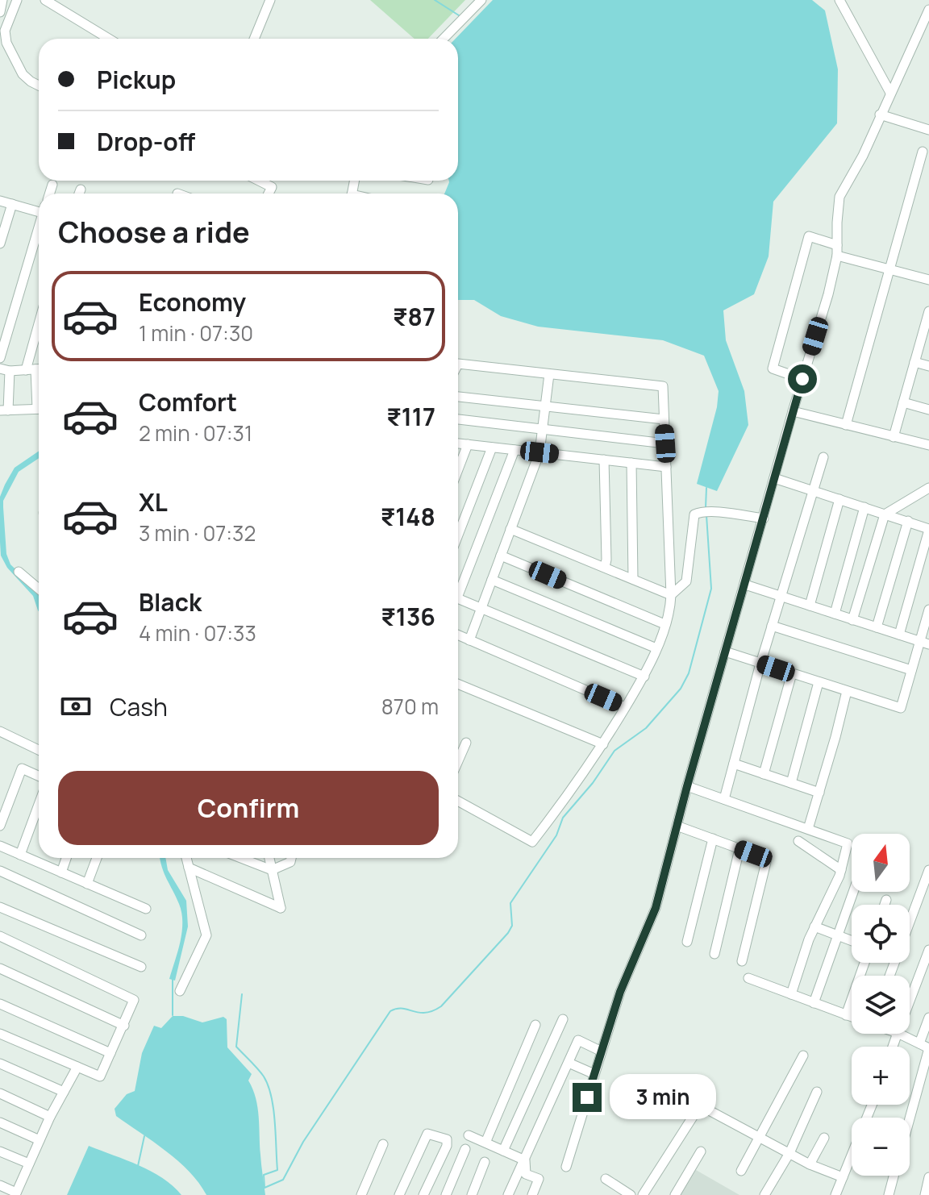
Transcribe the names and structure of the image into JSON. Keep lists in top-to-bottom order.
{
  "north": "top",
  "page": {
    "banner": ["Pickup", "Drop-off"],
    "heading": "Choose a ride",
    "list": [
      {
        "name": "Economy",
        "note": "1 min · 07:30",
        "value": "₹87"
      },
      {
        "name": "Comfort",
        "note": "2 min · 07:31",
        "value": "₹117"
      },
      {
        "name": "XL",
        "note": "3 min · 07:32",
        "value": "₹148"
      },
      {
        "name": "Black",
        "note": "4 min · 07:33",
        "value": "₹136"
      }
    ],
    "pay": ["Cash", "870 m"],
    "buttons": "Confirm",
    "map_buttons": ["+", "−"],
    "bubble": "3 min"
  }
}
